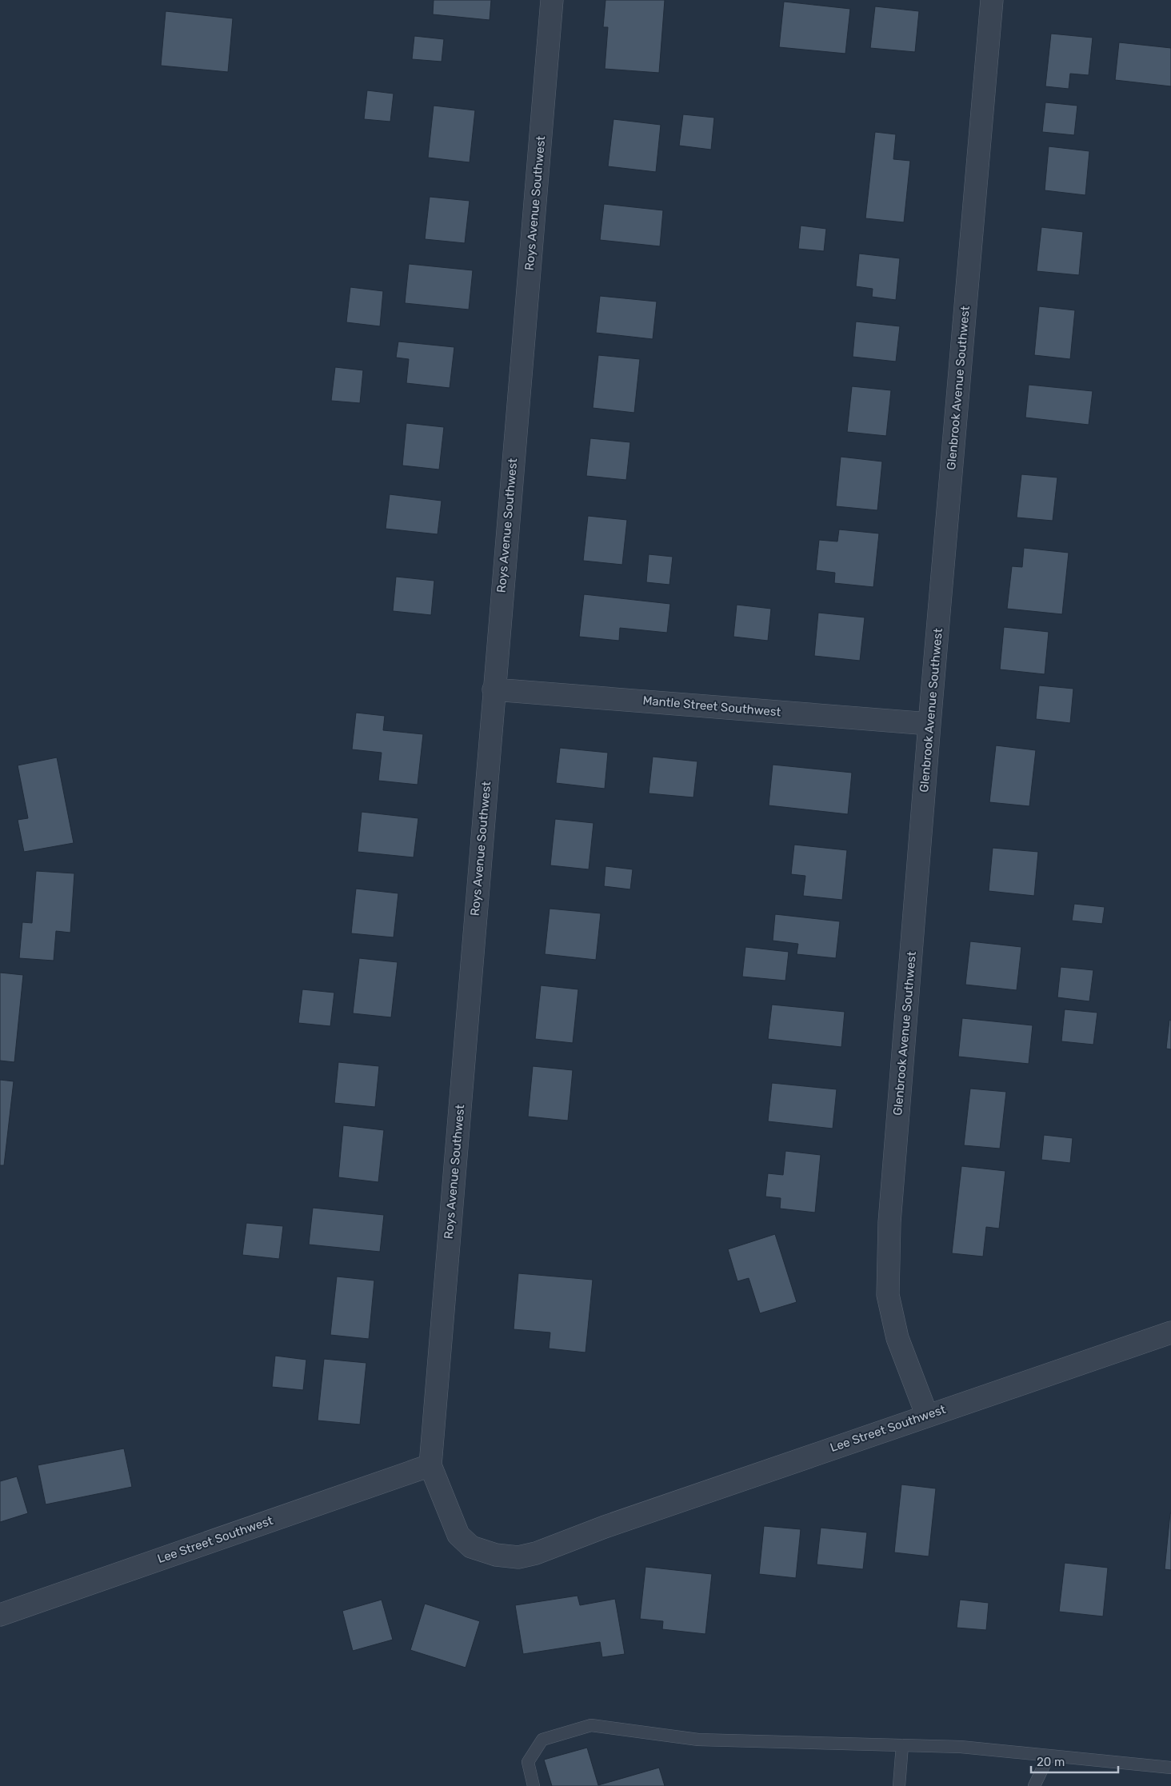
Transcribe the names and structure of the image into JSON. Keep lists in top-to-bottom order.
{
  "streets": {
    "street": [
      "Roys Avenue Southwest",
      "Glenbrook Avenue Southwest",
      "Mantle Street Southwest",
      "Lee Street Southwest"
    ]
  },
  "crossings": [
    ["Roys Avenue Southwest", "Mantle Street Southwest"],
    ["Roys Avenue Southwest", "Lee Street Southwest"],
    ["Glenbrook Avenue Southwest", "Mantle Street Southwest"],
    ["Glenbrook Avenue Southwest", "Lee Street Southwest"]
  ],
  "scale_bar": "20 m"
}
